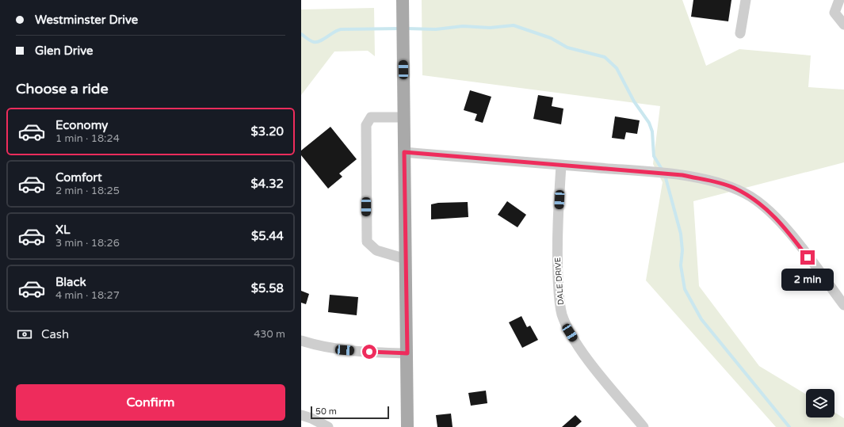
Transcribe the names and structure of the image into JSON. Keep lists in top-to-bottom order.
{
  "streets": {
    "street": ["DALE DRIVE"]
  },
  "scale_bar": "50 m",
  "page": {
    "banner": ["Westminster Drive", "Glen Drive"],
    "heading": "Choose a ride",
    "list": [
      {
        "name": "Economy",
        "note": "1 min · 18:24",
        "value": "$3.20"
      },
      {
        "name": "Comfort",
        "note": "2 min · 18:25",
        "value": "$4.32"
      },
      {
        "name": "XL",
        "note": "3 min · 18:26",
        "value": "$5.44"
      },
      {
        "name": "Black",
        "note": "4 min · 18:27",
        "value": "$5.58"
      }
    ],
    "bubble": "2 min",
    "pay": ["Cash", "430 m"],
    "buttons": "Confirm",
    "scale": "50 m"
  }
}
